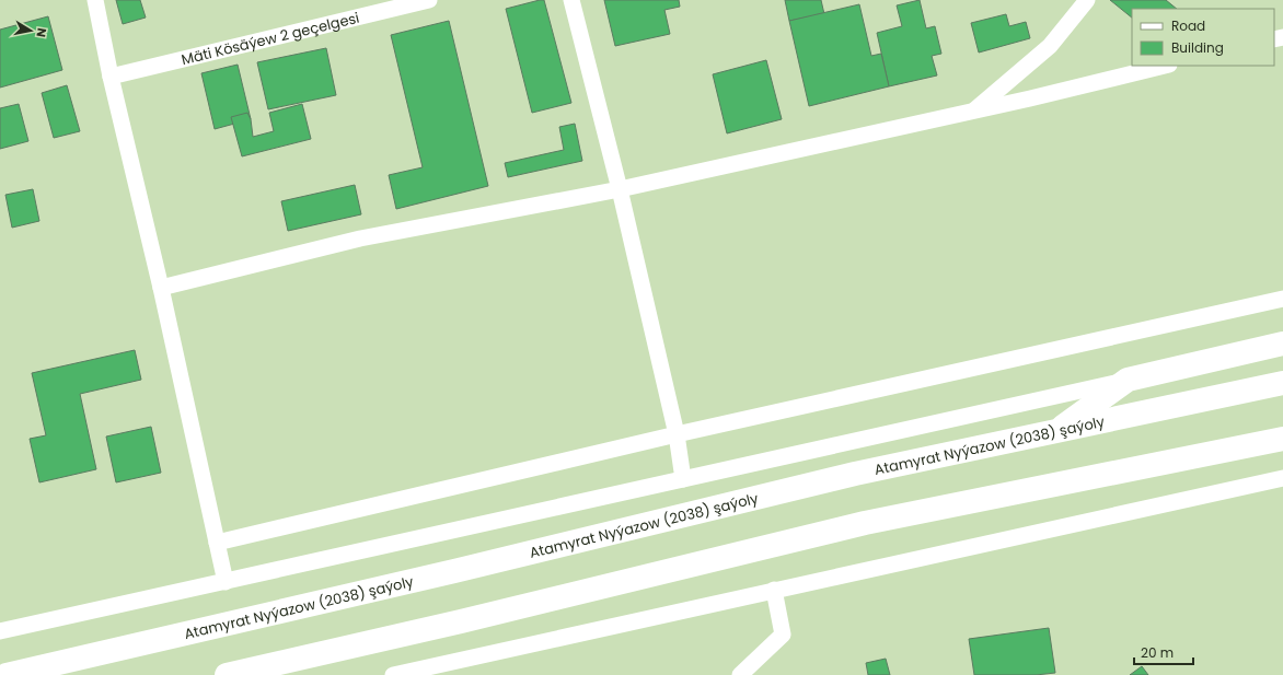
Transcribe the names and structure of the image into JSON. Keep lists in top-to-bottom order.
{
  "streets": {
    "main road": ["Atamyrat Nyýazow (2038) şaýoly"],
    "street": ["Mäti Kösäýew 2 geçelgesi"]
  },
  "legend": ["Road", "Building"],
  "scale_bar": "20 m",
  "north": "right"
}
